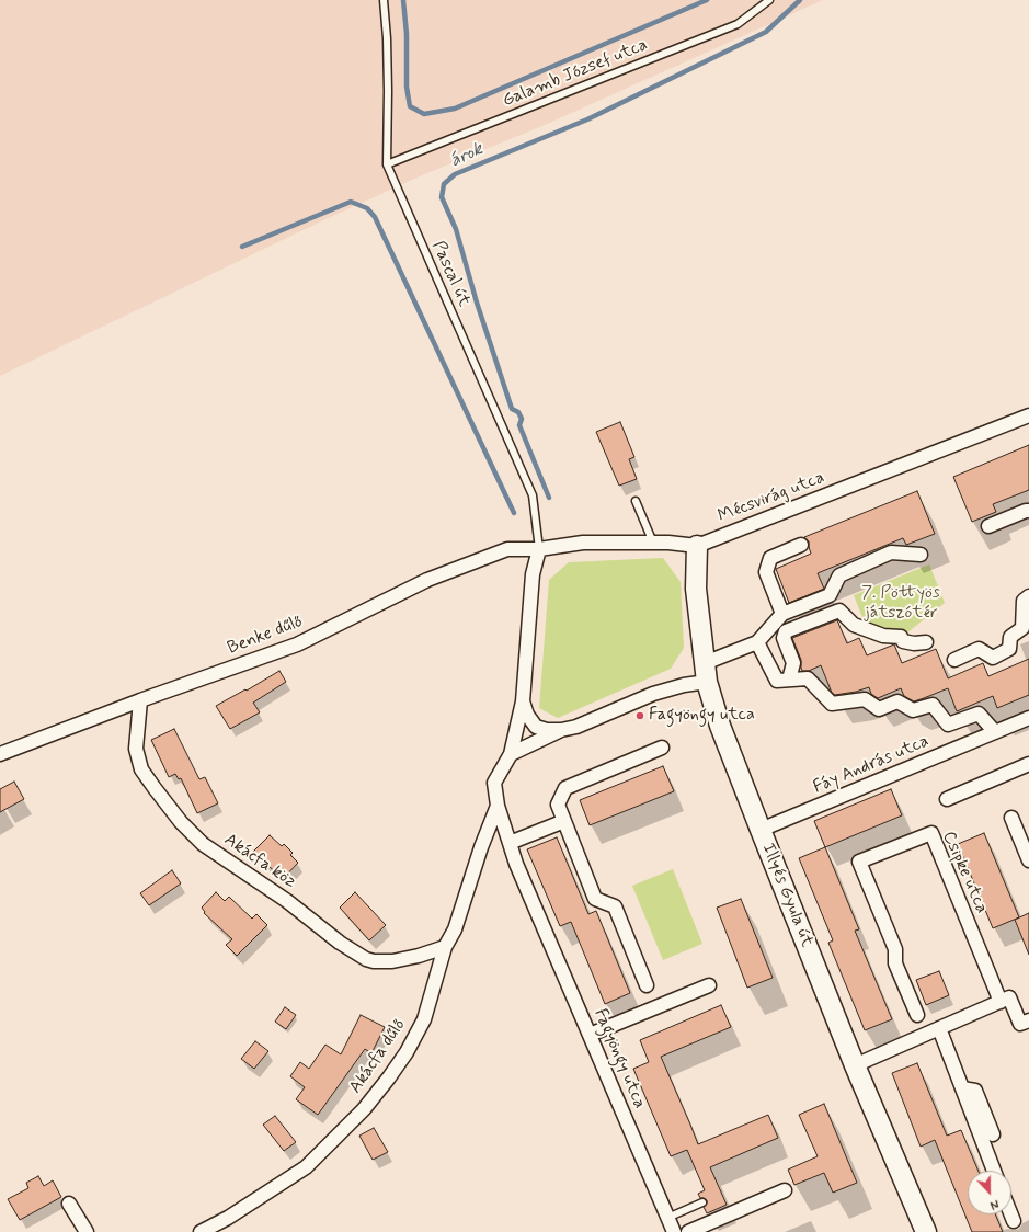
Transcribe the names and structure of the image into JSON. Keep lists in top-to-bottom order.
{
  "streets": {
    "street": [
      "Mécsvirág utca",
      "Benke dűlő",
      "Fáy András utca",
      "Akácfa köz",
      "Csipke utca",
      "Illyés Gyula út",
      "Akácfa dűlő",
      "Fagyöngy utca"
    ],
    "lane": ["Galamb József utca", "Pascal út"]
  },
  "crossings": [
    ["Galamb József utca", "Pascal út"],
    ["Pascal út", "Mécsvirág utca"],
    ["Pascal út", "Benke dűlő"],
    ["Pascal út", "Fagyöngy utca"],
    ["Mécsvirág utca", "Benke dűlő"],
    ["Mécsvirág utca", "Illyés Gyula út"],
    ["Mécsvirág utca", "Fagyöngy utca"],
    ["Benke dűlő", "Akácfa köz"],
    ["Benke dűlő", "Fagyöngy utca"],
    ["Fáy András utca", "Illyés Gyula út"],
    ["Akácfa köz", "Akácfa dűlő"],
    ["Akácfa dűlő", "Fagyöngy utca"]
  ],
  "water": ["árok"],
  "parks": ["7. Pöttyös játszótér"],
  "places": ["Fagyöngy utca"],
  "north": "bottom"
}
